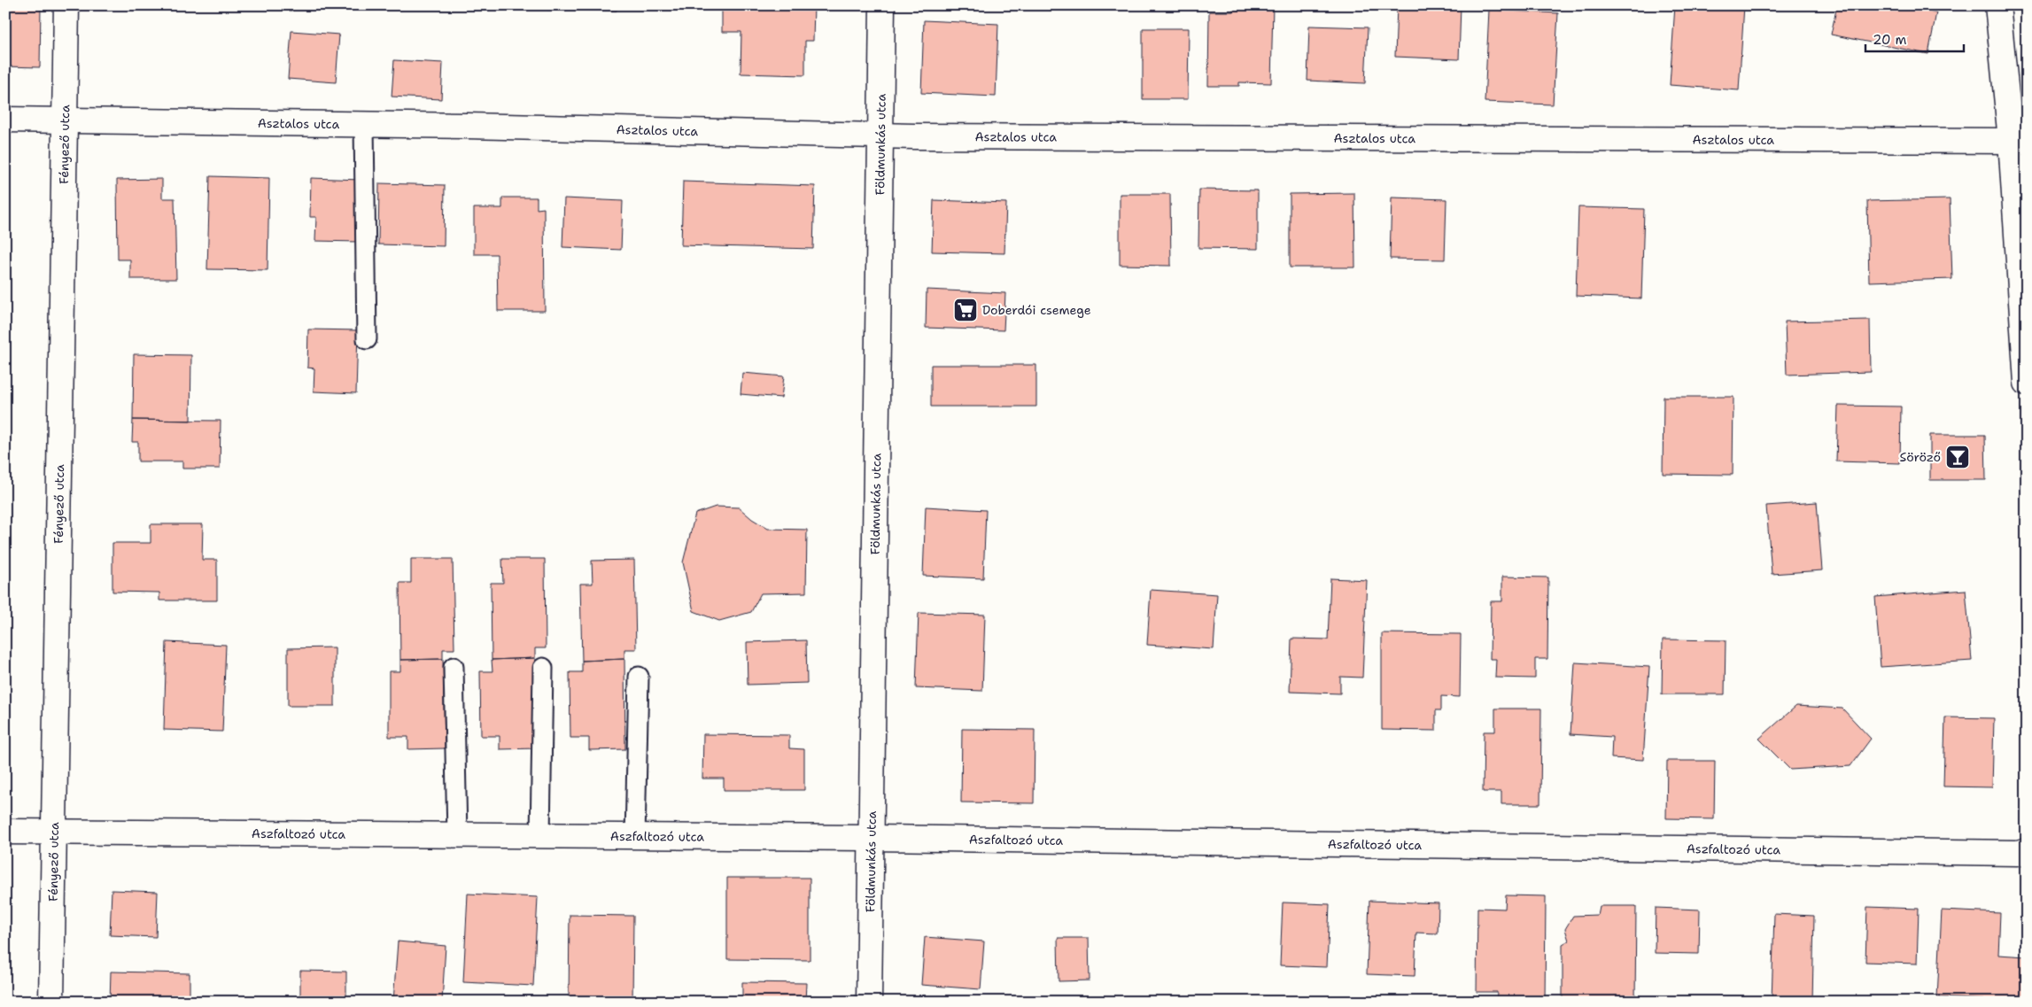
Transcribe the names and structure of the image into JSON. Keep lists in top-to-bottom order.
{
  "streets": {
    "street": [
      "Asztalos utca",
      "Fényező utca",
      "Földmunkás utca",
      "Aszfaltozó utca"
    ]
  },
  "crossings": [
    ["Asztalos utca", "Fényező utca"],
    ["Asztalos utca", "Földmunkás utca"],
    ["Fényező utca", "Aszfaltozó utca"],
    ["Földmunkás utca", "Aszfaltozó utca"]
  ],
  "places": {
    "supermarket": ["Doberdói csemege"],
    "bar": ["Söröző"]
  },
  "scale_bar": "20 m"
}
